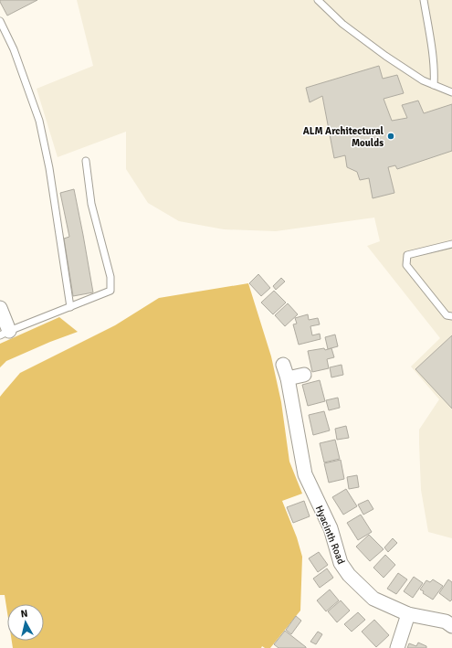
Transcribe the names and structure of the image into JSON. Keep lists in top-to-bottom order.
{
  "streets": {
    "street": ["Hyacinth Road"]
  },
  "places": ["ALM Architectural Moulds"],
  "north": "top"
}
